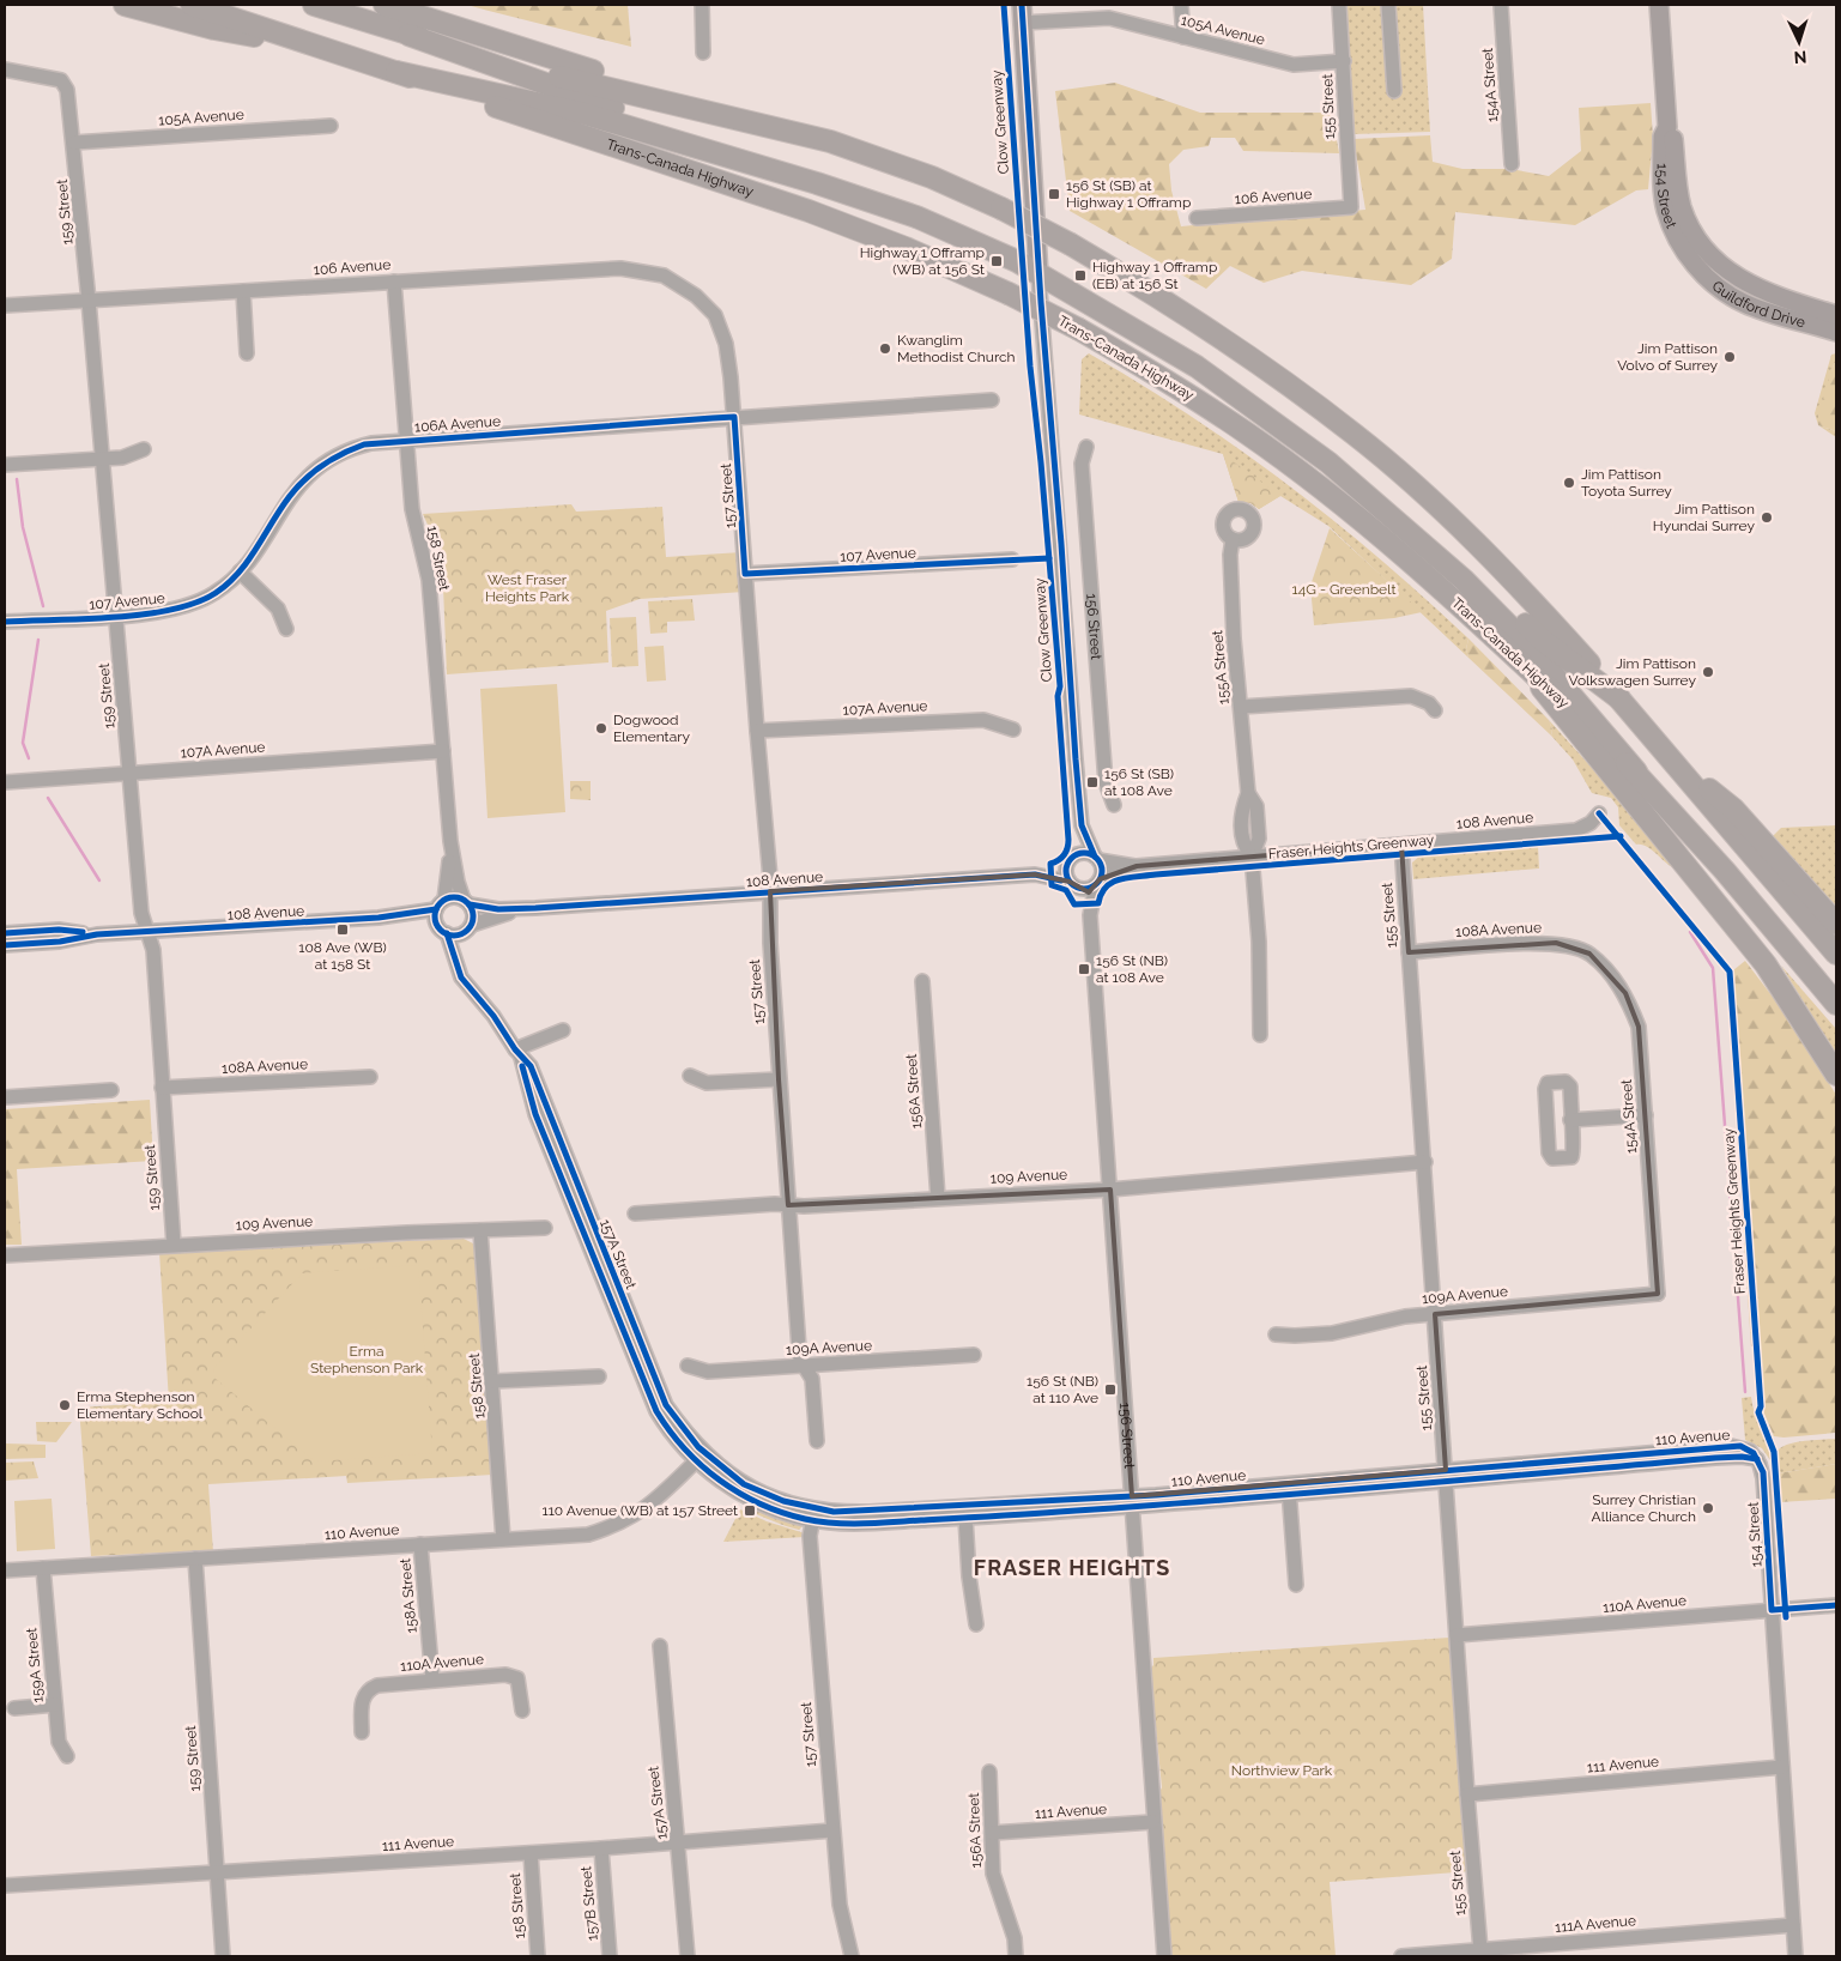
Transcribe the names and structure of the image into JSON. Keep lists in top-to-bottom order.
{
  "streets": {
    "highway": ["Trans-Canada Highway"],
    "main road": ["154 Street", "Guildford Drive", "156 Street"],
    "street": [
      "105A Avenue",
      "154A Street",
      "155 Street",
      "106 Avenue",
      "159 Street",
      "106A Avenue",
      "157 Street",
      "107 Avenue",
      "158 Street",
      "155A Street",
      "107A Avenue",
      "108 Avenue",
      "108A Avenue",
      "156A Street",
      "109 Avenue",
      "157A Street",
      "109A Avenue",
      "110 Avenue",
      "158A Street",
      "110A Avenue",
      "159A Street",
      "111 Avenue",
      "157B Street",
      "111A Avenue"
    ],
    "cycle path": ["Clow Greenway", "Fraser Heights Greenway"]
  },
  "crossings": [
    ["105A Avenue", "155 Street"],
    ["105A Avenue", "159 Street"],
    ["105A Avenue", "156 Street"],
    ["154A Street", "108A Avenue"],
    ["154A Street", "109A Avenue"],
    ["155 Street", "106 Avenue"],
    ["155 Street", "108 Avenue"],
    ["155 Street", "108A Avenue"],
    ["155 Street", "109 Avenue"],
    ["155 Street", "109A Avenue"],
    ["155 Street", "110 Avenue"],
    ["155 Street", "110A Avenue"],
    ["155 Street", "111 Avenue"],
    ["155 Street", "111A Avenue"],
    ["154 Street", "Guildford Drive"],
    ["154 Street", "110 Avenue"],
    ["154 Street", "110A Avenue"],
    ["154 Street", "111 Avenue"],
    ["154 Street", "111A Avenue"],
    ["106 Avenue", "159 Street"],
    ["106 Avenue", "157 Street"],
    ["106 Avenue", "158 Street"],
    ["159 Street", "107 Avenue"],
    ["159 Street", "107A Avenue"],
    ["159 Street", "108 Avenue"],
    ["159 Street", "108A Avenue"],
    ["159 Street", "109 Avenue"],
    ["159 Street", "110 Avenue"],
    ["159 Street", "111 Avenue"],
    ["106A Avenue", "157 Street"],
    ["106A Avenue", "107 Avenue"],
    ["106A Avenue", "158 Street"],
    ["157 Street", "107 Avenue"],
    ["157 Street", "107A Avenue"],
    ["157 Street", "108 Avenue"],
    ["157 Street", "109 Avenue"],
    ["157 Street", "109A Avenue"],
    ["157 Street", "110 Avenue"],
    ["157 Street", "111 Avenue"],
    ["158 Street", "107A Avenue"],
    ["158 Street", "108 Avenue"],
    ["158 Street", "109 Avenue"],
    ["158 Street", "157A Street"],
    ["158 Street", "110 Avenue"],
    ["158 Street", "111 Avenue"],
    ["156 Street", "108 Avenue"],
    ["156 Street", "109 Avenue"],
    ["156 Street", "110 Avenue"],
    ["156 Street", "111 Avenue"],
    ["155A Street", "108 Avenue"],
    ["108 Avenue", "157A Street"],
    ["156A Street", "109 Avenue"],
    ["156A Street", "111 Avenue"],
    ["157A Street", "110 Avenue"],
    ["157A Street", "111 Avenue"],
    ["110 Avenue", "158A Street"],
    ["110 Avenue", "159A Street"],
    ["158A Street", "110A Avenue"],
    ["111 Avenue", "157B Street"]
  ],
  "districts": ["FRASER HEIGHTS"],
  "parks": [
    "West Fraser Heights Park",
    "14G - Greenbelt",
    "Erma Stephenson Park",
    "Northview Park"
  ],
  "places": {
    "transit": [
      "156 St (SB) at Highway 1 Offramp",
      "Highway 1 Offramp (WB) at 156 St",
      "Highway 1 Offramp (EB) at 156 St",
      "156 St (SB) at 108 Ave",
      "108 Ave (WB) at 158 St",
      "156 St (NB) at 108 Ave",
      "156 St (NB) at 110 Ave",
      "110 Avenue (WB) at 157 Street"
    ],
    "other": [
      "Kwanglim Methodist Church",
      "Jim Pattison Volvo of Surrey",
      "Jim Pattison Toyota Surrey",
      "Jim Pattison Hyundai Surrey",
      "Jim Pattison Volkswagen Surrey",
      "Dogwood Elementary",
      "Erma Stephenson Elementary School",
      "Surrey Christian Alliance Church"
    ]
  },
  "north": "bottom"
}
